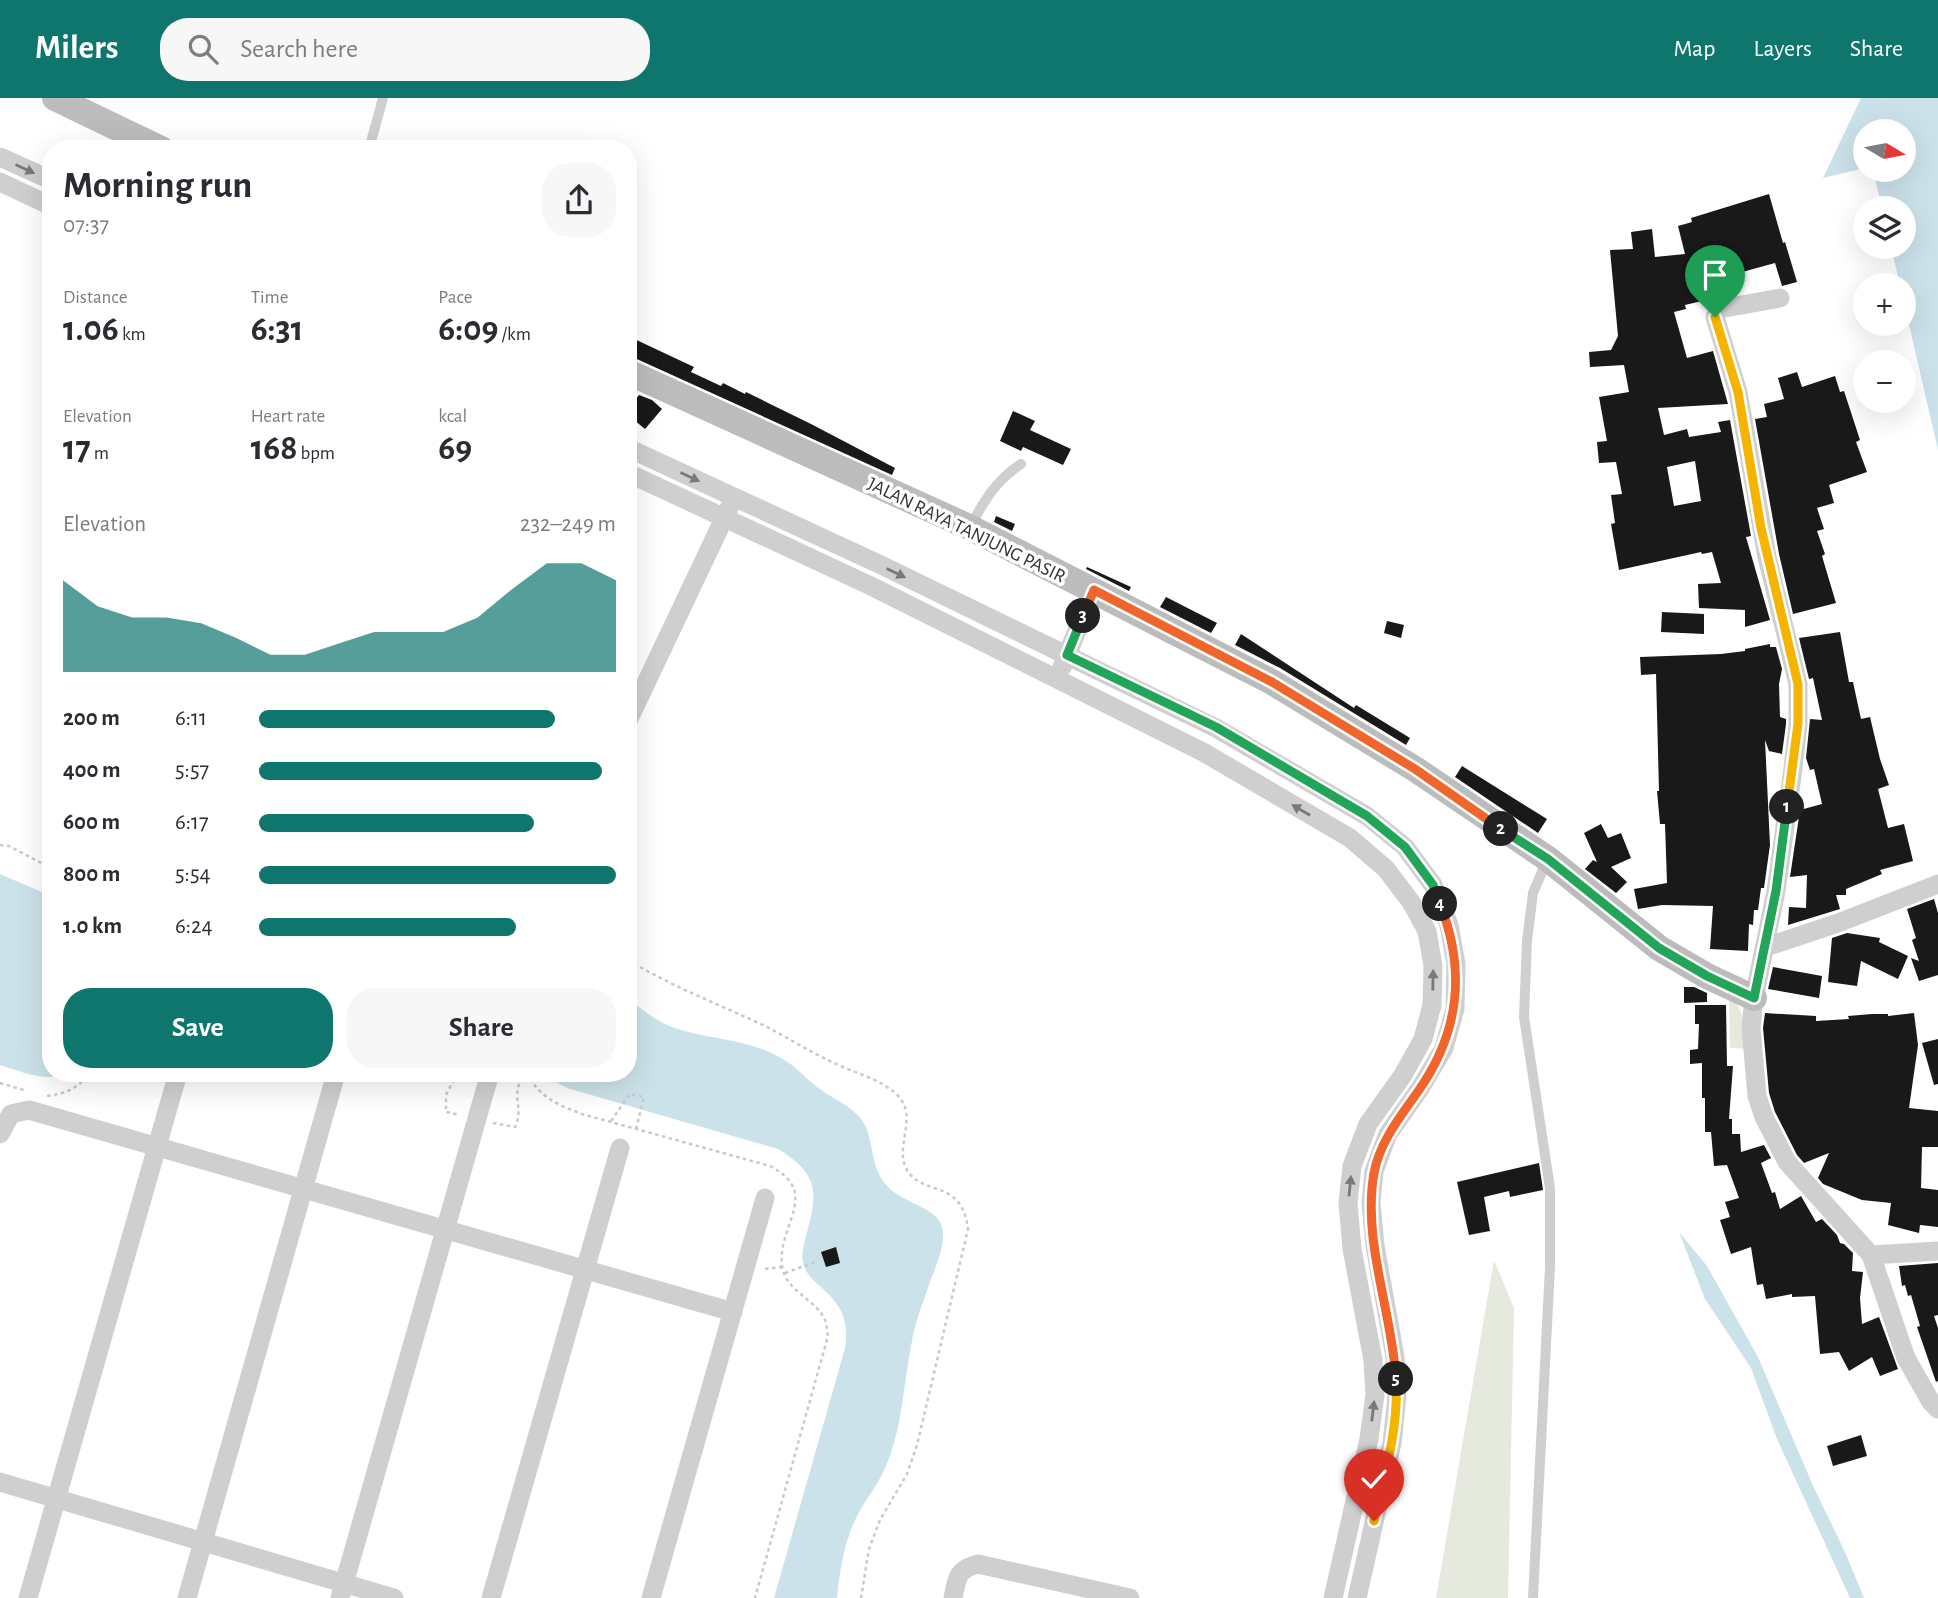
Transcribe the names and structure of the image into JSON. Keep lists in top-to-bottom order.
{
  "streets": {
    "street": ["JALAN RAYA TANJUNG PASIR"]
  },
  "north": "right",
  "page": {
    "header": "Milers",
    "search": "Search here",
    "nav": ["Map", "Layers", "Share"],
    "map_buttons": ["+", "−"],
    "heading": ["Morning run", "07:37"],
    "stats": [
      ["Distance", "1.06 km"],
      ["Time", "6:31"],
      ["Pace", "6:09 /km"],
      ["Elevation", "17 m"],
      ["Heart rate", "168 bpm"],
      ["kcal", "69"]
    ],
    "chart": ["Elevation", "232–249 m"],
    "pins": [
      "3",
      "1",
      "2",
      "4",
      "5"
    ],
    "list": [
      {
        "name": "200 m",
        "note": "6:11"
      },
      {
        "name": "400 m",
        "note": "5:57"
      },
      {
        "name": "600 m",
        "note": "6:17"
      },
      {
        "name": "800 m",
        "note": "5:54"
      },
      {
        "name": "1.0 km",
        "note": "6:24"
      }
    ],
    "buttons": ["Save", "Share"]
  }
}
